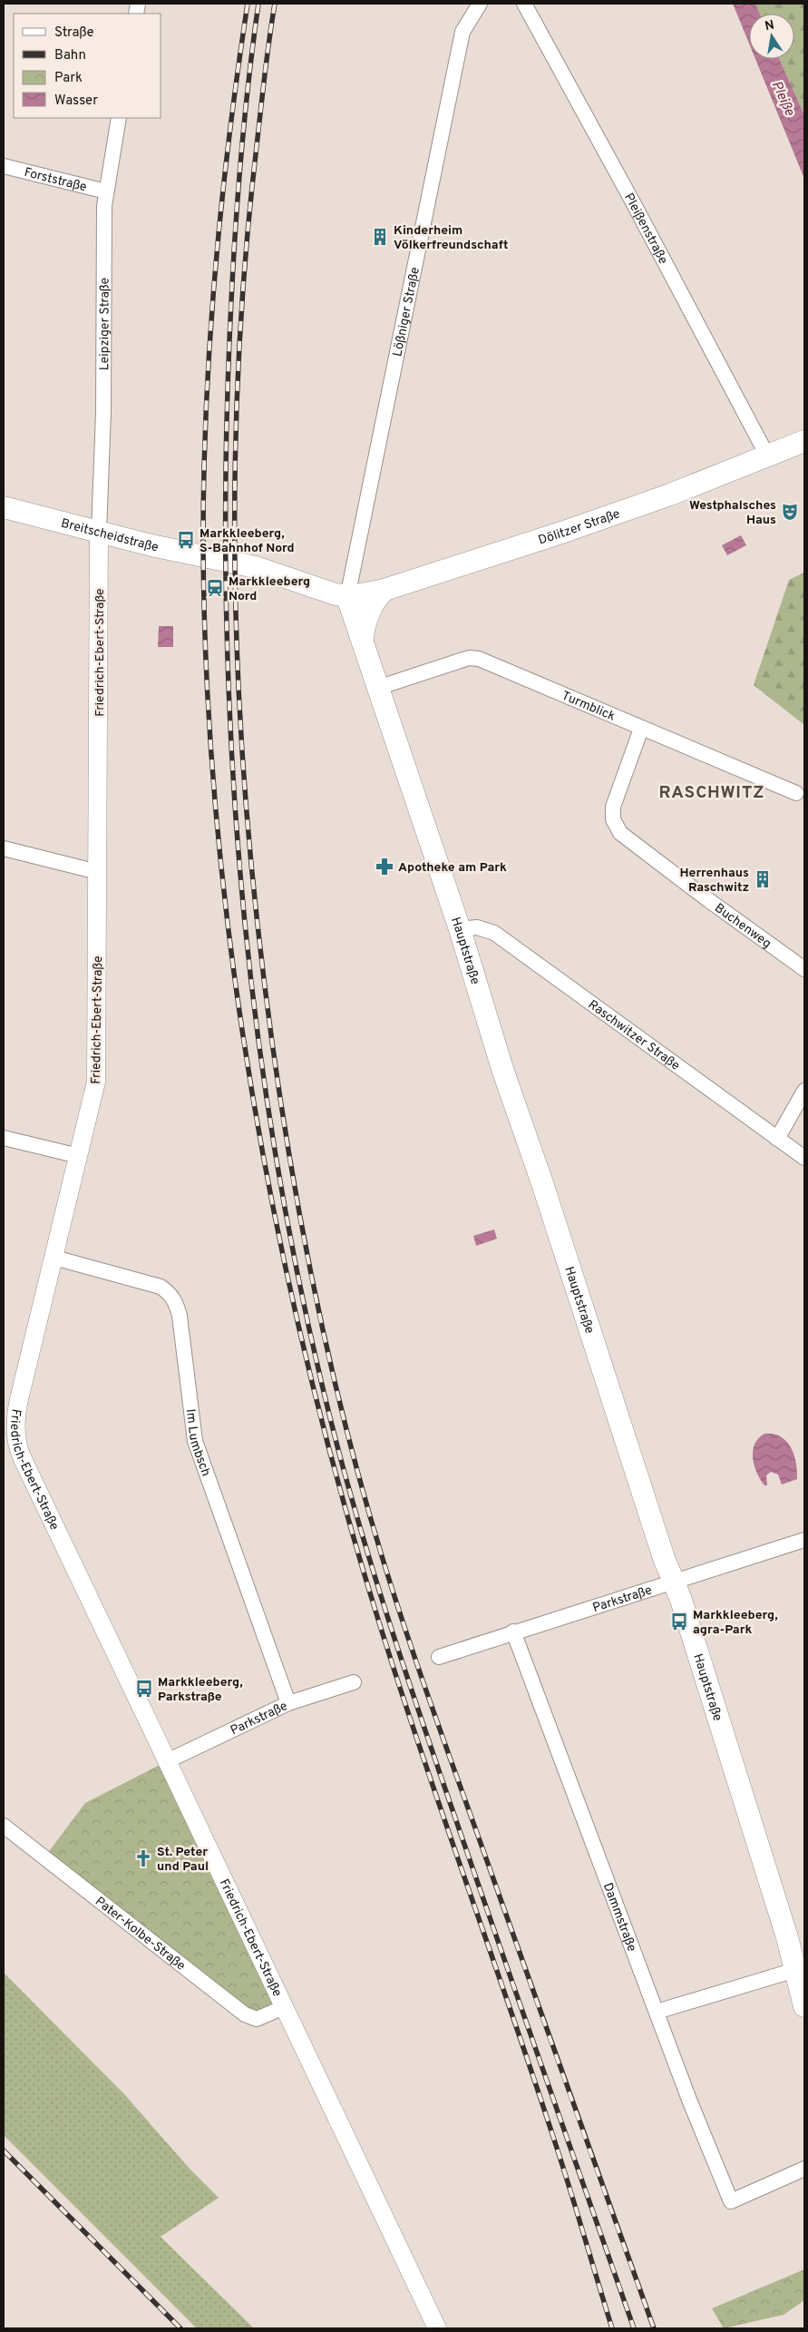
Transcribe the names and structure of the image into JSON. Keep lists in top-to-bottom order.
{
  "streets": {
    "main road": ["Dölitzer Straße", "Breitscheidstraße", "Hauptstraße"],
    "street": [
      "Forststraße",
      "Pleißenstraße",
      "Lößniger Straße",
      "Leipziger Straße",
      "Friedrich-Ebert-Straße",
      "Turmblick",
      "Buchenweg",
      "Raschwitzer Straße",
      "Im Lumbsch",
      "Parkstraße",
      "Dammstraße",
      "Pater-Kolbe-Straße"
    ]
  },
  "crossings": [
    ["Forststraße", "Leipziger Straße"],
    ["Pleißenstraße", "Dölitzer Straße"],
    ["Lößniger Straße", "Dölitzer Straße"],
    ["Lößniger Straße", "Breitscheidstraße"],
    ["Lößniger Straße", "Hauptstraße"],
    ["Leipziger Straße", "Breitscheidstraße"],
    ["Leipziger Straße", "Friedrich-Ebert-Straße"],
    ["Dölitzer Straße", "Breitscheidstraße"],
    ["Dölitzer Straße", "Hauptstraße"],
    ["Breitscheidstraße", "Friedrich-Ebert-Straße"],
    ["Breitscheidstraße", "Hauptstraße"],
    ["Friedrich-Ebert-Straße", "Im Lumbsch"],
    ["Friedrich-Ebert-Straße", "Parkstraße"],
    ["Friedrich-Ebert-Straße", "Pater-Kolbe-Straße"],
    ["Turmblick", "Buchenweg"],
    ["Turmblick", "Hauptstraße"],
    ["Hauptstraße", "Raschwitzer Straße"],
    ["Hauptstraße", "Parkstraße"],
    ["Im Lumbsch", "Parkstraße"],
    ["Parkstraße", "Dammstraße"]
  ],
  "districts": ["RASCHWITZ"],
  "water": ["Pleiße"],
  "places": {
    "building": ["Kinderheim Völkerfreundschaft", "Herrenhaus Raschwitz"],
    "theatre": ["Westphalsches Haus"],
    "bus stop": ["Markkleeberg, S-Bahnhof Nord", "Markkleeberg, agra-Park", "Markkleeberg, Parkstraße"],
    "station": ["Markkleeberg Nord"],
    "pharmacy": ["Apotheke am Park"],
    "church": ["St. Peter und Paul"]
  },
  "legend": [
    "Straße",
    "Bahn",
    "Park",
    "Wasser"
  ],
  "north": "top"
}
